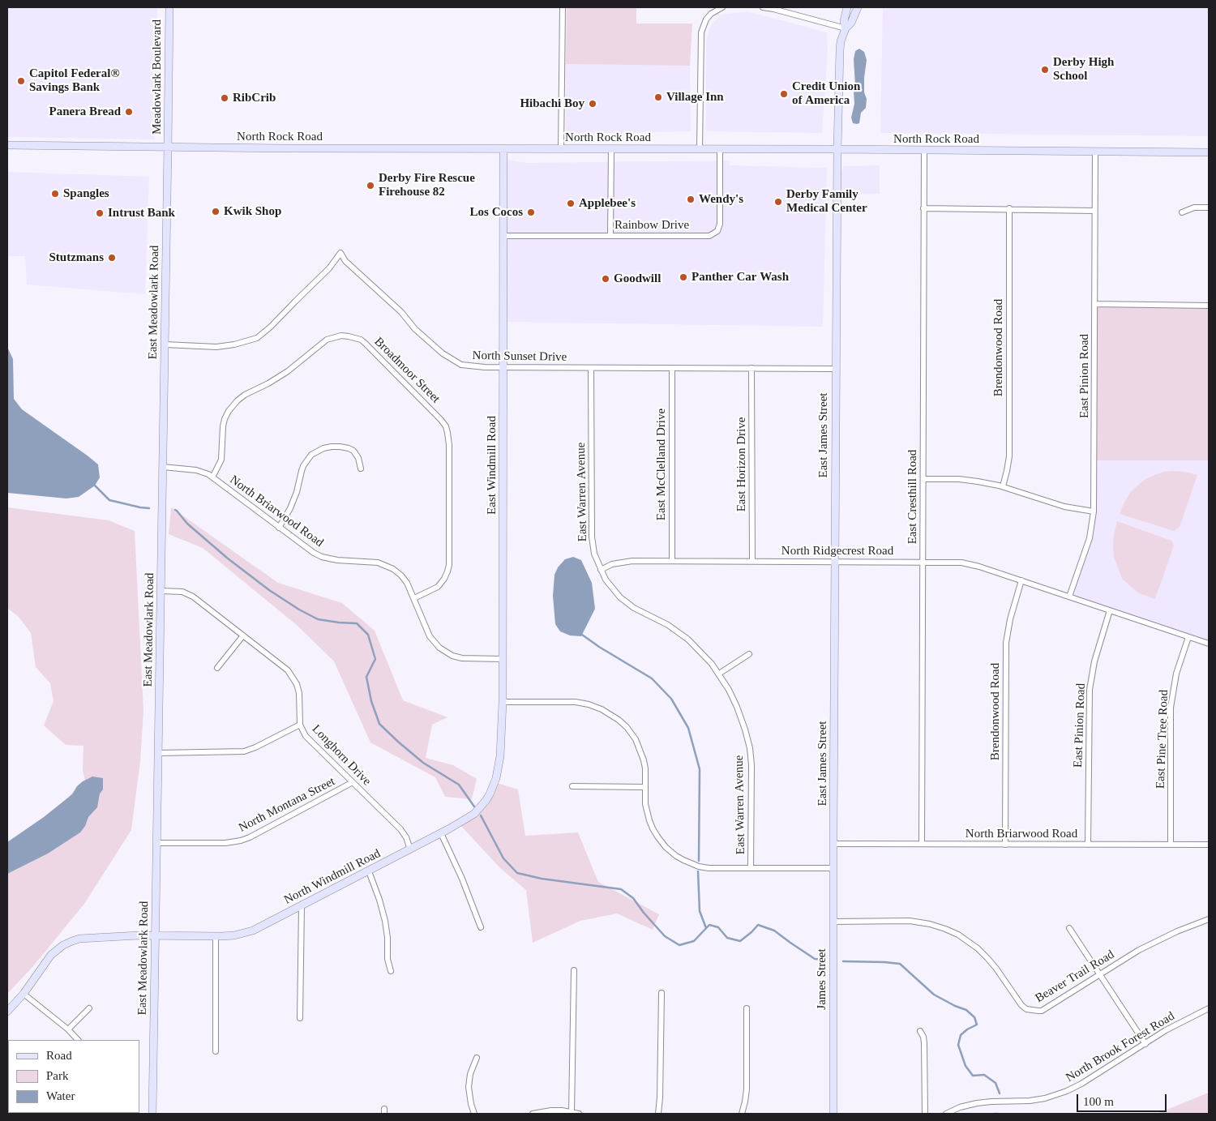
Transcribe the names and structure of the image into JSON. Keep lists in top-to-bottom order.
{
  "streets": {
    "street": [
      "Meadowlark Boulevard",
      "North Rock Road",
      "Rainbow Drive",
      "East Meadowlark Road",
      "Brendonwood Road",
      "North Sunset Drive",
      "Broadmoor Street",
      "East Pinion Road",
      "East James Street",
      "East McClelland Drive",
      "East Horizon Drive",
      "East Windmill Road",
      "East Warren Avenue",
      "East Cresthill Road",
      "North Briarwood Road",
      "North Ridgecrest Road",
      "East Pine Tree Road",
      "Longhorn Drive",
      "North Montana Street",
      "North Windmill Road",
      "Beaver Trail Road",
      "James Street",
      "North Brook Forest Road"
    ]
  },
  "crossings": [
    ["Meadowlark Boulevard", "North Rock Road"],
    ["Meadowlark Boulevard", "East Meadowlark Road"],
    ["North Rock Road", "Rainbow Drive"],
    ["North Rock Road", "East Meadowlark Road"],
    ["North Rock Road", "East Pinion Road"],
    ["North Rock Road", "East James Street"],
    ["North Rock Road", "East Windmill Road"],
    ["North Rock Road", "East Cresthill Road"],
    ["Rainbow Drive", "East Windmill Road"],
    ["East Meadowlark Road", "North Sunset Drive"],
    ["East Meadowlark Road", "North Briarwood Road"],
    ["East Meadowlark Road", "Longhorn Drive"],
    ["East Meadowlark Road", "North Montana Street"],
    ["East Meadowlark Road", "North Windmill Road"],
    ["Brendonwood Road", "North Briarwood Road"],
    ["Brendonwood Road", "North Ridgecrest Road"],
    ["North Sunset Drive", "East James Street"],
    ["North Sunset Drive", "East McClelland Drive"],
    ["North Sunset Drive", "East Horizon Drive"],
    ["North Sunset Drive", "East Windmill Road"],
    ["North Sunset Drive", "East Warren Avenue"],
    ["Broadmoor Street", "North Briarwood Road"],
    ["East Pinion Road", "North Briarwood Road"],
    ["East Pinion Road", "North Ridgecrest Road"],
    ["East James Street", "North Briarwood Road"],
    ["East James Street", "North Ridgecrest Road"],
    ["East James Street", "James Street"],
    ["East McClelland Drive", "North Ridgecrest Road"],
    ["East Horizon Drive", "North Ridgecrest Road"],
    ["East Windmill Road", "North Briarwood Road"],
    ["East Windmill Road", "North Windmill Road"],
    ["East Warren Avenue", "North Ridgecrest Road"],
    ["East Cresthill Road", "North Briarwood Road"],
    ["East Cresthill Road", "North Ridgecrest Road"],
    ["North Briarwood Road", "East Pine Tree Road"],
    ["North Briarwood Road", "James Street"],
    ["North Ridgecrest Road", "East Pine Tree Road"],
    ["Longhorn Drive", "North Montana Street"],
    ["Longhorn Drive", "North Windmill Road"],
    ["Beaver Trail Road", "James Street"]
  ],
  "places": [
    "Derby High School",
    "Capitol Federal® Savings Bank",
    "Credit Union of America",
    "Village Inn",
    "RibCrib",
    "Hibachi Boy",
    "Panera Bread",
    "Derby Fire Rescue Firehouse 82",
    "Spangles",
    "Wendy's",
    "Derby Family Medical Center",
    "Applebee's",
    "Kwik Shop",
    "Los Cocos",
    "Intrust Bank",
    "Stutzmans",
    "Panther Car Wash",
    "Goodwill"
  ],
  "legend": ["Road", "Park", "Water"],
  "scale_bar": "100 m"
}
